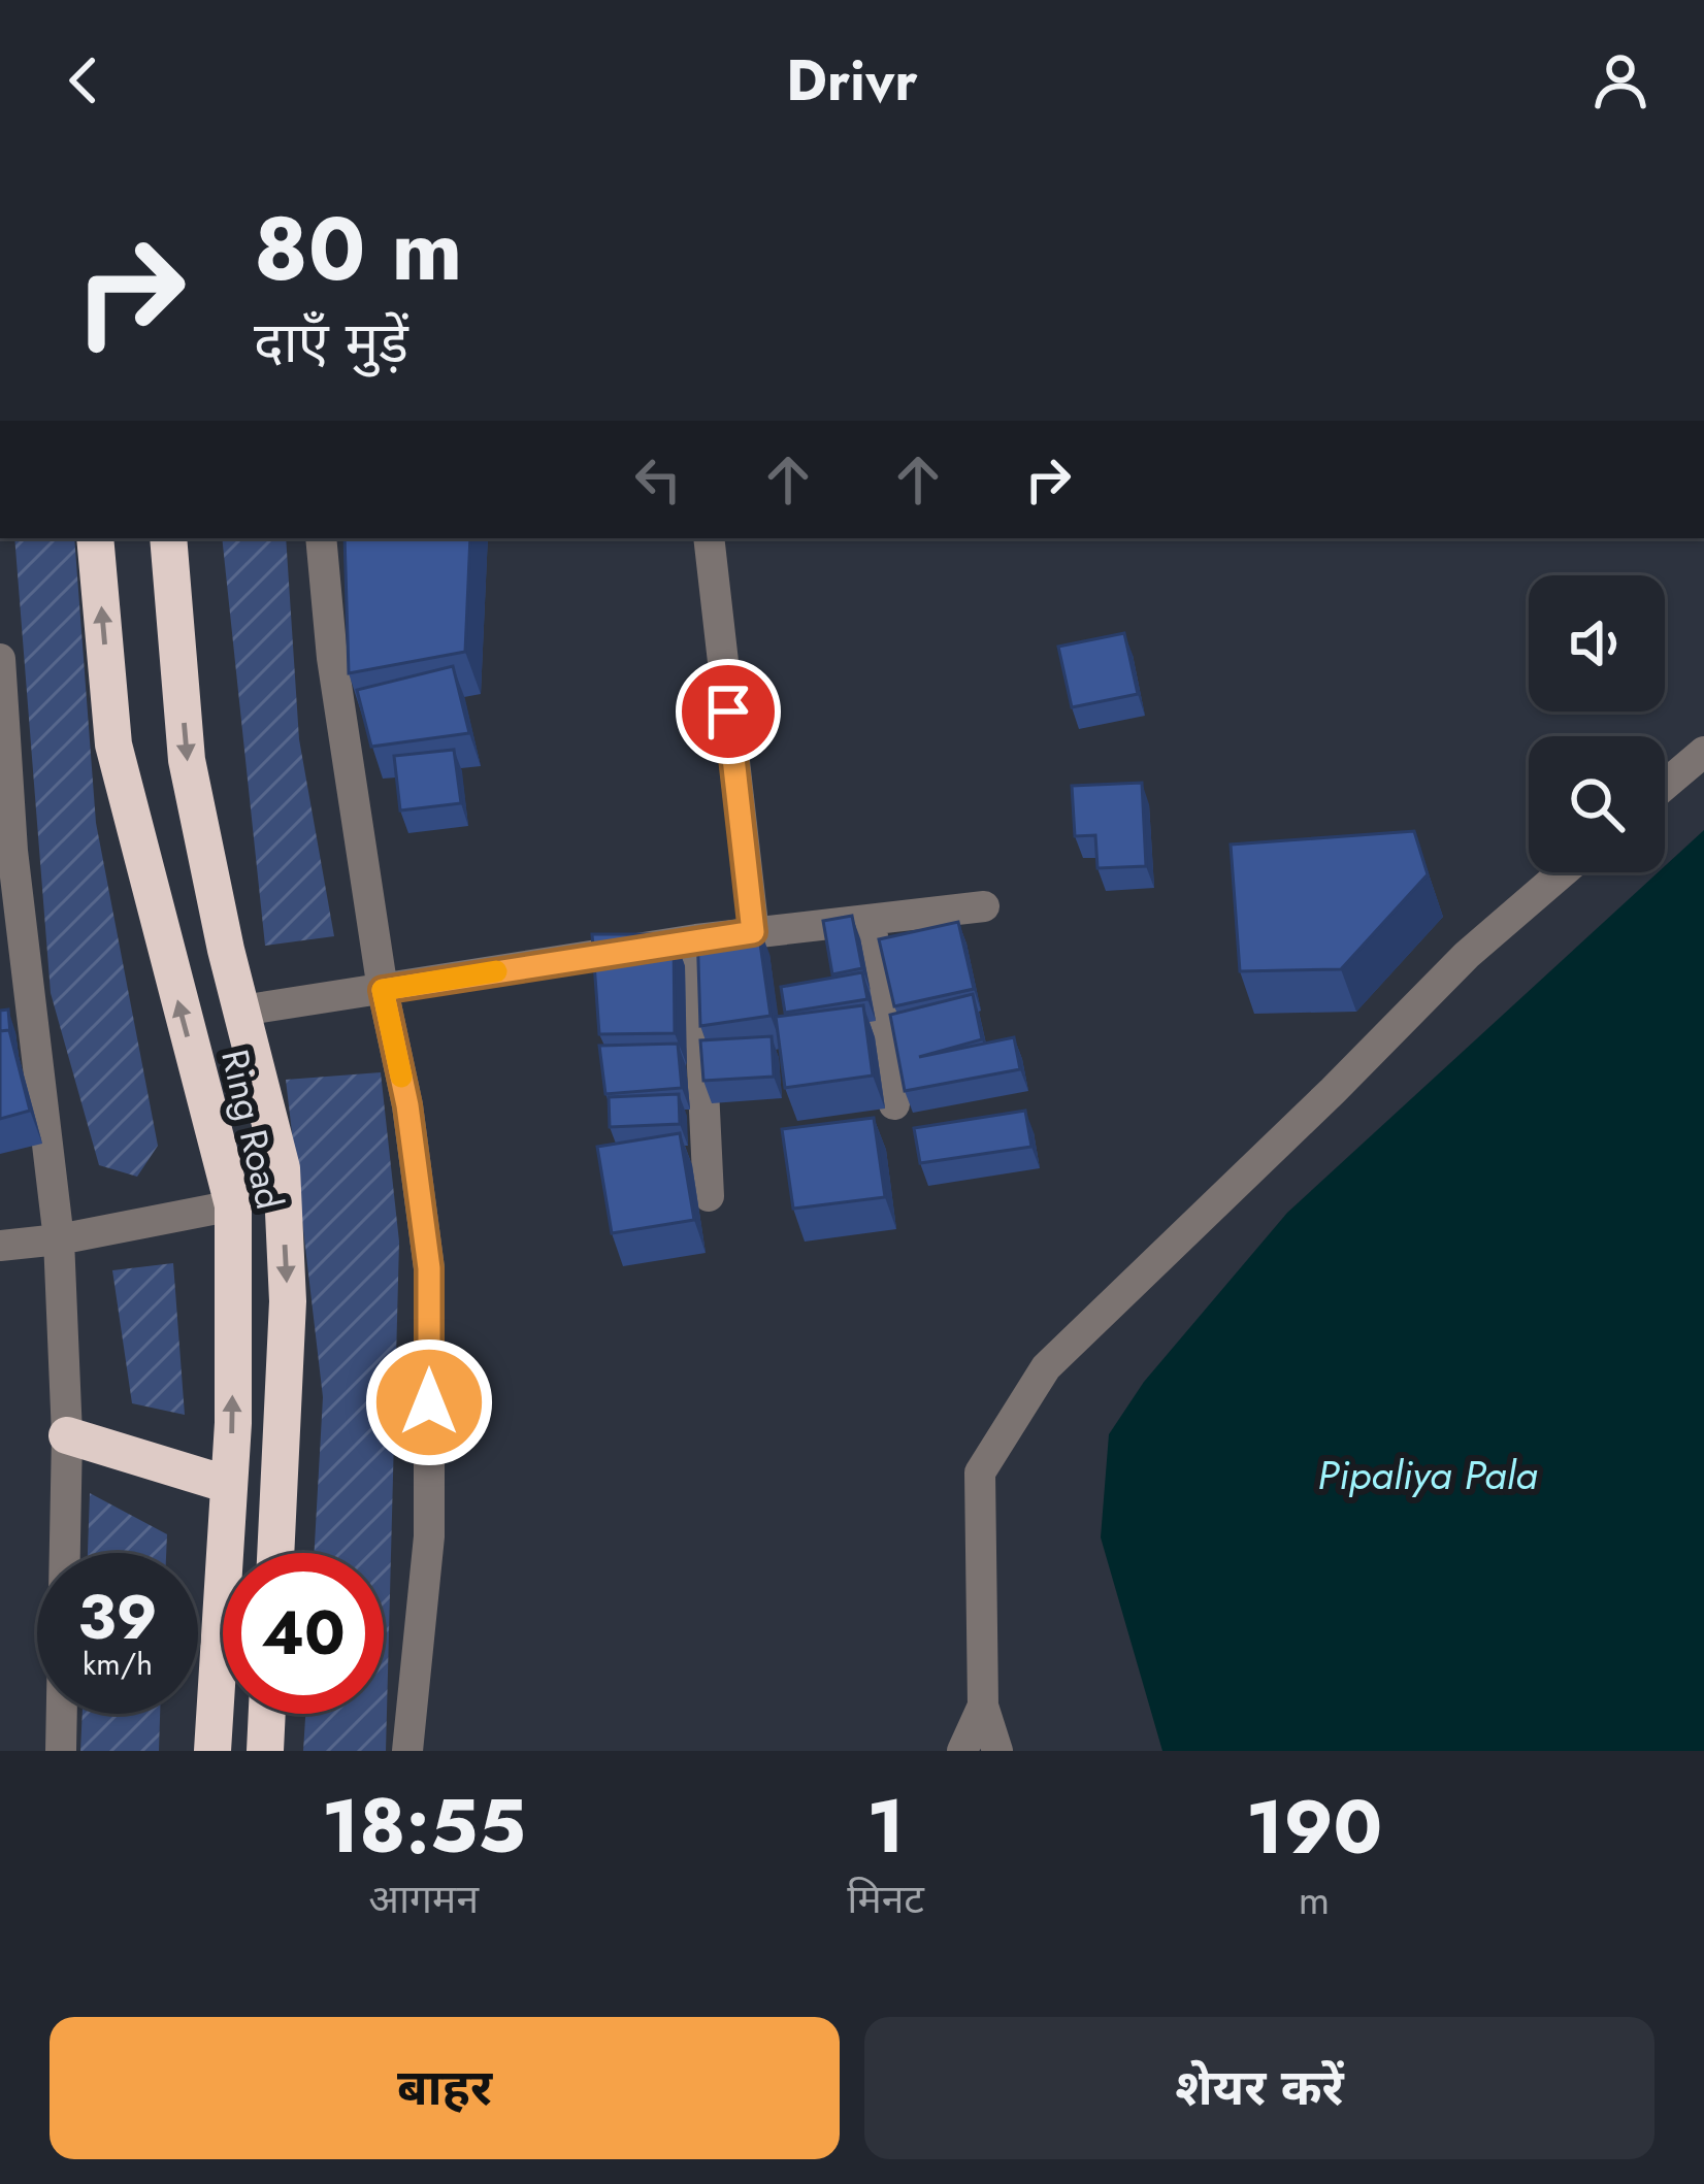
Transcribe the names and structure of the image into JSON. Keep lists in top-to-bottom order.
{
  "streets": {
    "highway": ["Ring Road"]
  },
  "water": ["Pipaliya Pala"],
  "page": {
    "header": "Drivr",
    "turn": ["80 m", "दाएँ मुड़ें"],
    "speed": "39 km/h",
    "limit": "40",
    "eta": [
      "18:55",
      "आगमन",
      "1",
      "मिनट",
      "190",
      "m"
    ],
    "buttons": ["बाहर", "शेयर करें"]
  }
}
